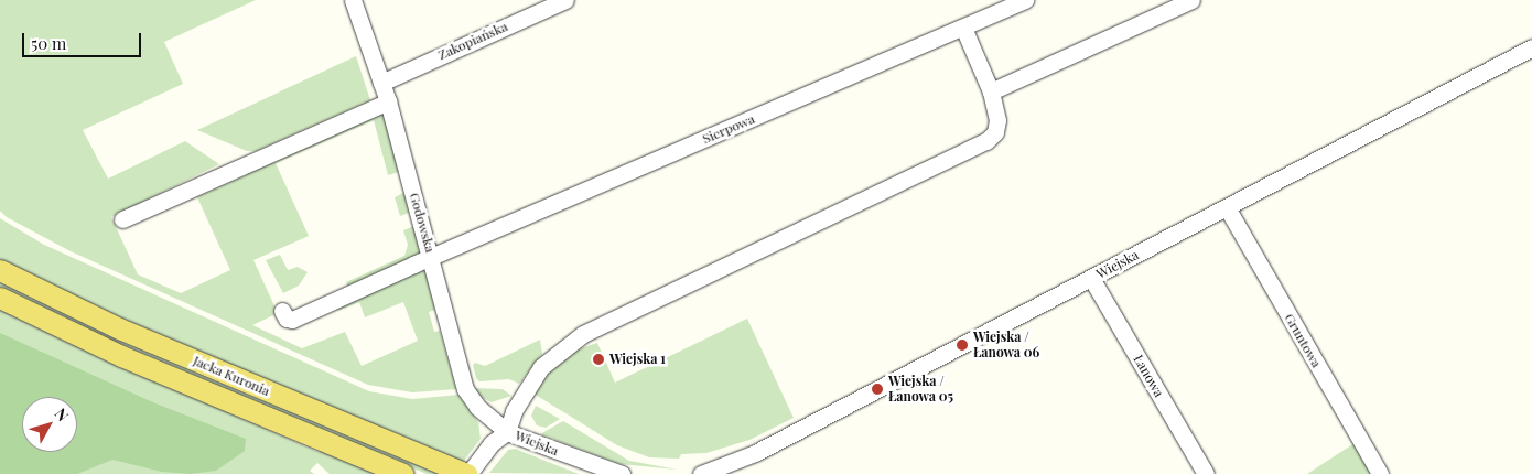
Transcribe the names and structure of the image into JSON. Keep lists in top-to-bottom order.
{
  "streets": {
    "main road": ["Jacka Kuronia"],
    "street": [
      "Zakopiańska",
      "Sierpowa",
      "Godowska",
      "Wiejska",
      "Gruntowa",
      "Łanowa"
    ]
  },
  "crossings": [
    ["Zakopiańska", "Godowska"],
    ["Sierpowa", "Godowska"],
    ["Godowska", "Wiejska"],
    ["Wiejska", "Gruntowa"],
    ["Wiejska", "Jacka Kuronia"],
    ["Wiejska", "Łanowa"]
  ],
  "places": ["Wiejska / Łanowa 06", "Wiejska 1", "Wiejska / Łanowa 05"],
  "scale_bar": "50 m",
  "north": "top right"
}
